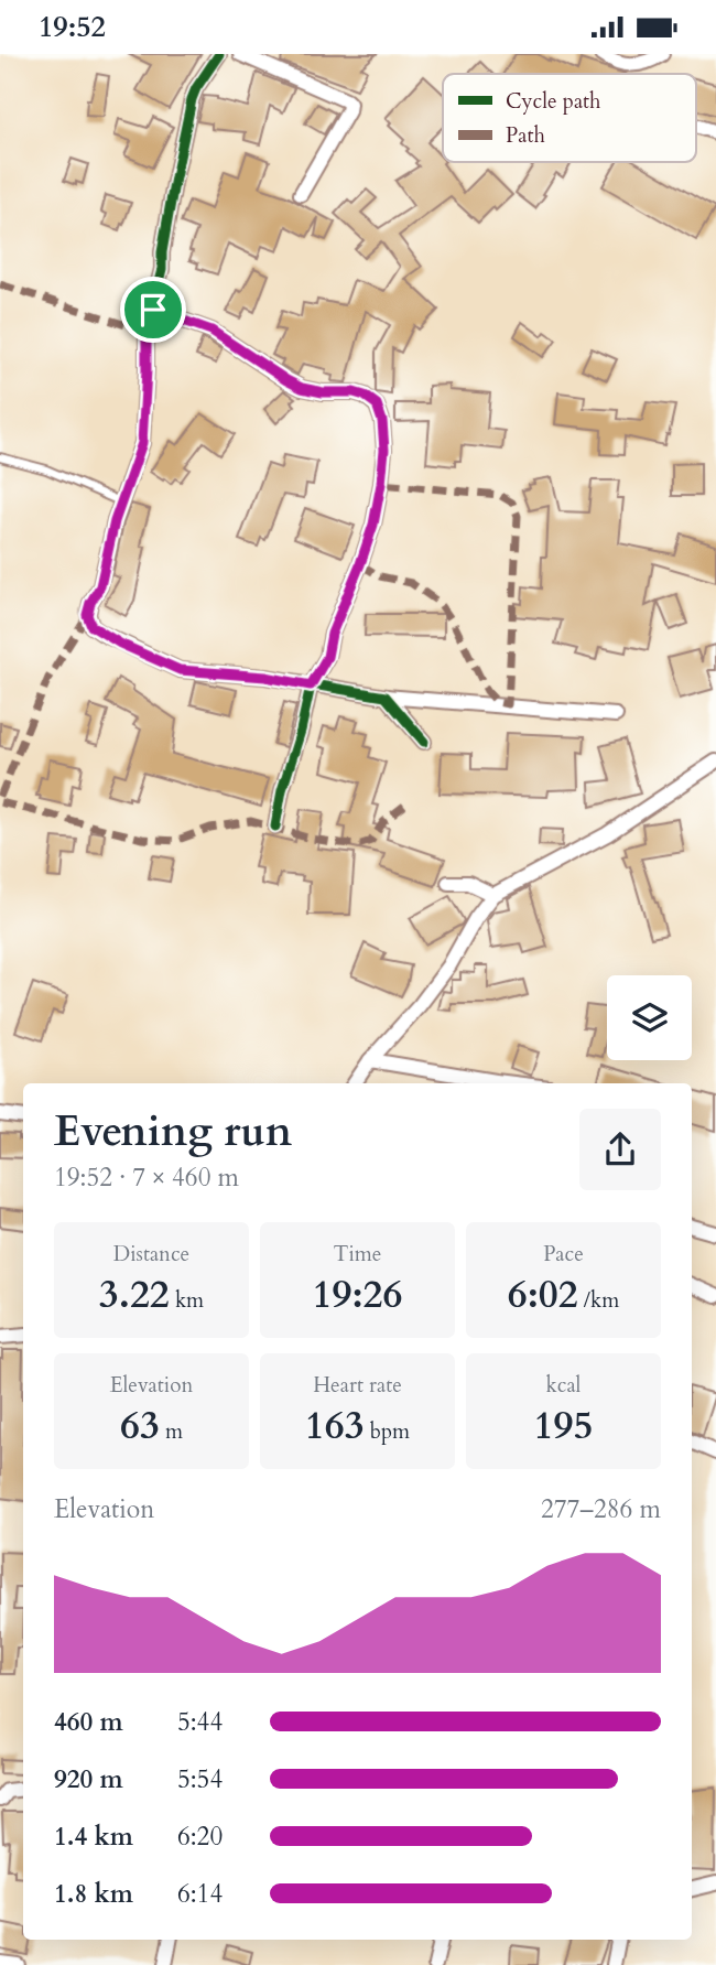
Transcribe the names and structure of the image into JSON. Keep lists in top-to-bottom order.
{
  "legend": ["Cycle path", "Path"],
  "page": {
    "status": "19:52",
    "heading": ["Evening run", "19:52 · 7 × 460 m"],
    "stats": [
      ["Distance", "3.22 km"],
      ["Time", "19:26"],
      ["Pace", "6:02 /km"],
      ["Elevation", "63 m"],
      ["Heart rate", "163 bpm"],
      ["kcal", "195"]
    ],
    "chart": ["Elevation", "277–286 m"],
    "list": [
      {
        "name": "460 m",
        "note": "5:44"
      },
      {
        "name": "920 m",
        "note": "5:54"
      },
      {
        "name": "1.4 km",
        "note": "6:20"
      },
      {
        "name": "1.8 km",
        "note": "6:14"
      }
    ]
  }
}
